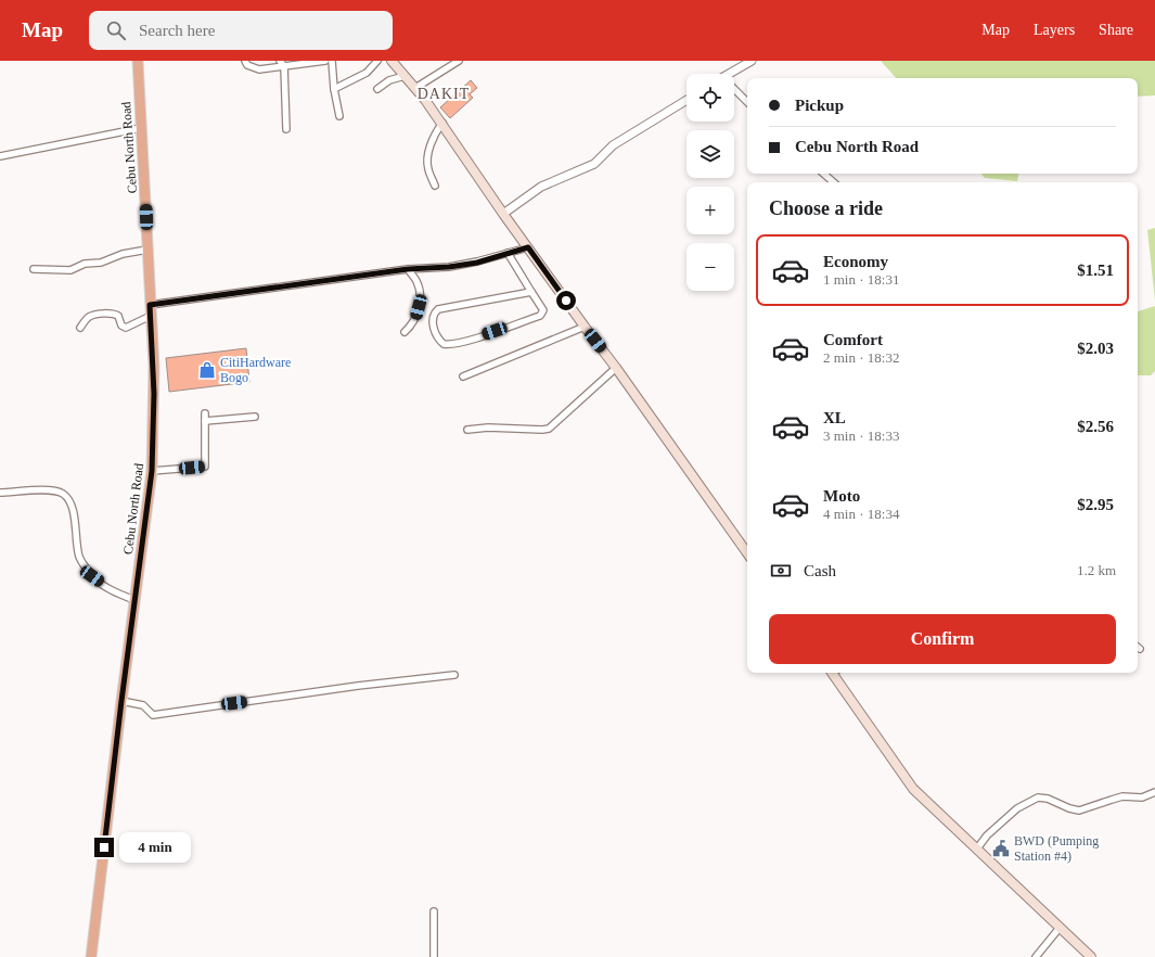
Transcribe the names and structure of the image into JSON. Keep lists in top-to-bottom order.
{
  "streets": {
    "highway": ["Cebu North Road"]
  },
  "districts": ["DAKIT"],
  "places": {
    "shop": ["CitiHardware Bogo"],
    "public building": ["BWD (Pumping Station #4)"]
  },
  "page": {
    "header": "Map",
    "search": "Search here",
    "nav": ["Map", "Layers", "Share"],
    "map_buttons": ["+", "−"],
    "banner": ["Pickup", "Cebu North Road"],
    "heading": "Choose a ride",
    "list": [
      {
        "name": "Economy",
        "note": "1 min · 18:31",
        "value": "$1.51"
      },
      {
        "name": "Comfort",
        "note": "2 min · 18:32",
        "value": "$2.03"
      },
      {
        "name": "XL",
        "note": "3 min · 18:33",
        "value": "$2.56"
      },
      {
        "name": "Moto",
        "note": "4 min · 18:34",
        "value": "$2.95"
      }
    ],
    "pay": ["Cash", "1.2 km"],
    "buttons": "Confirm",
    "bubble": "4 min"
  }
}
